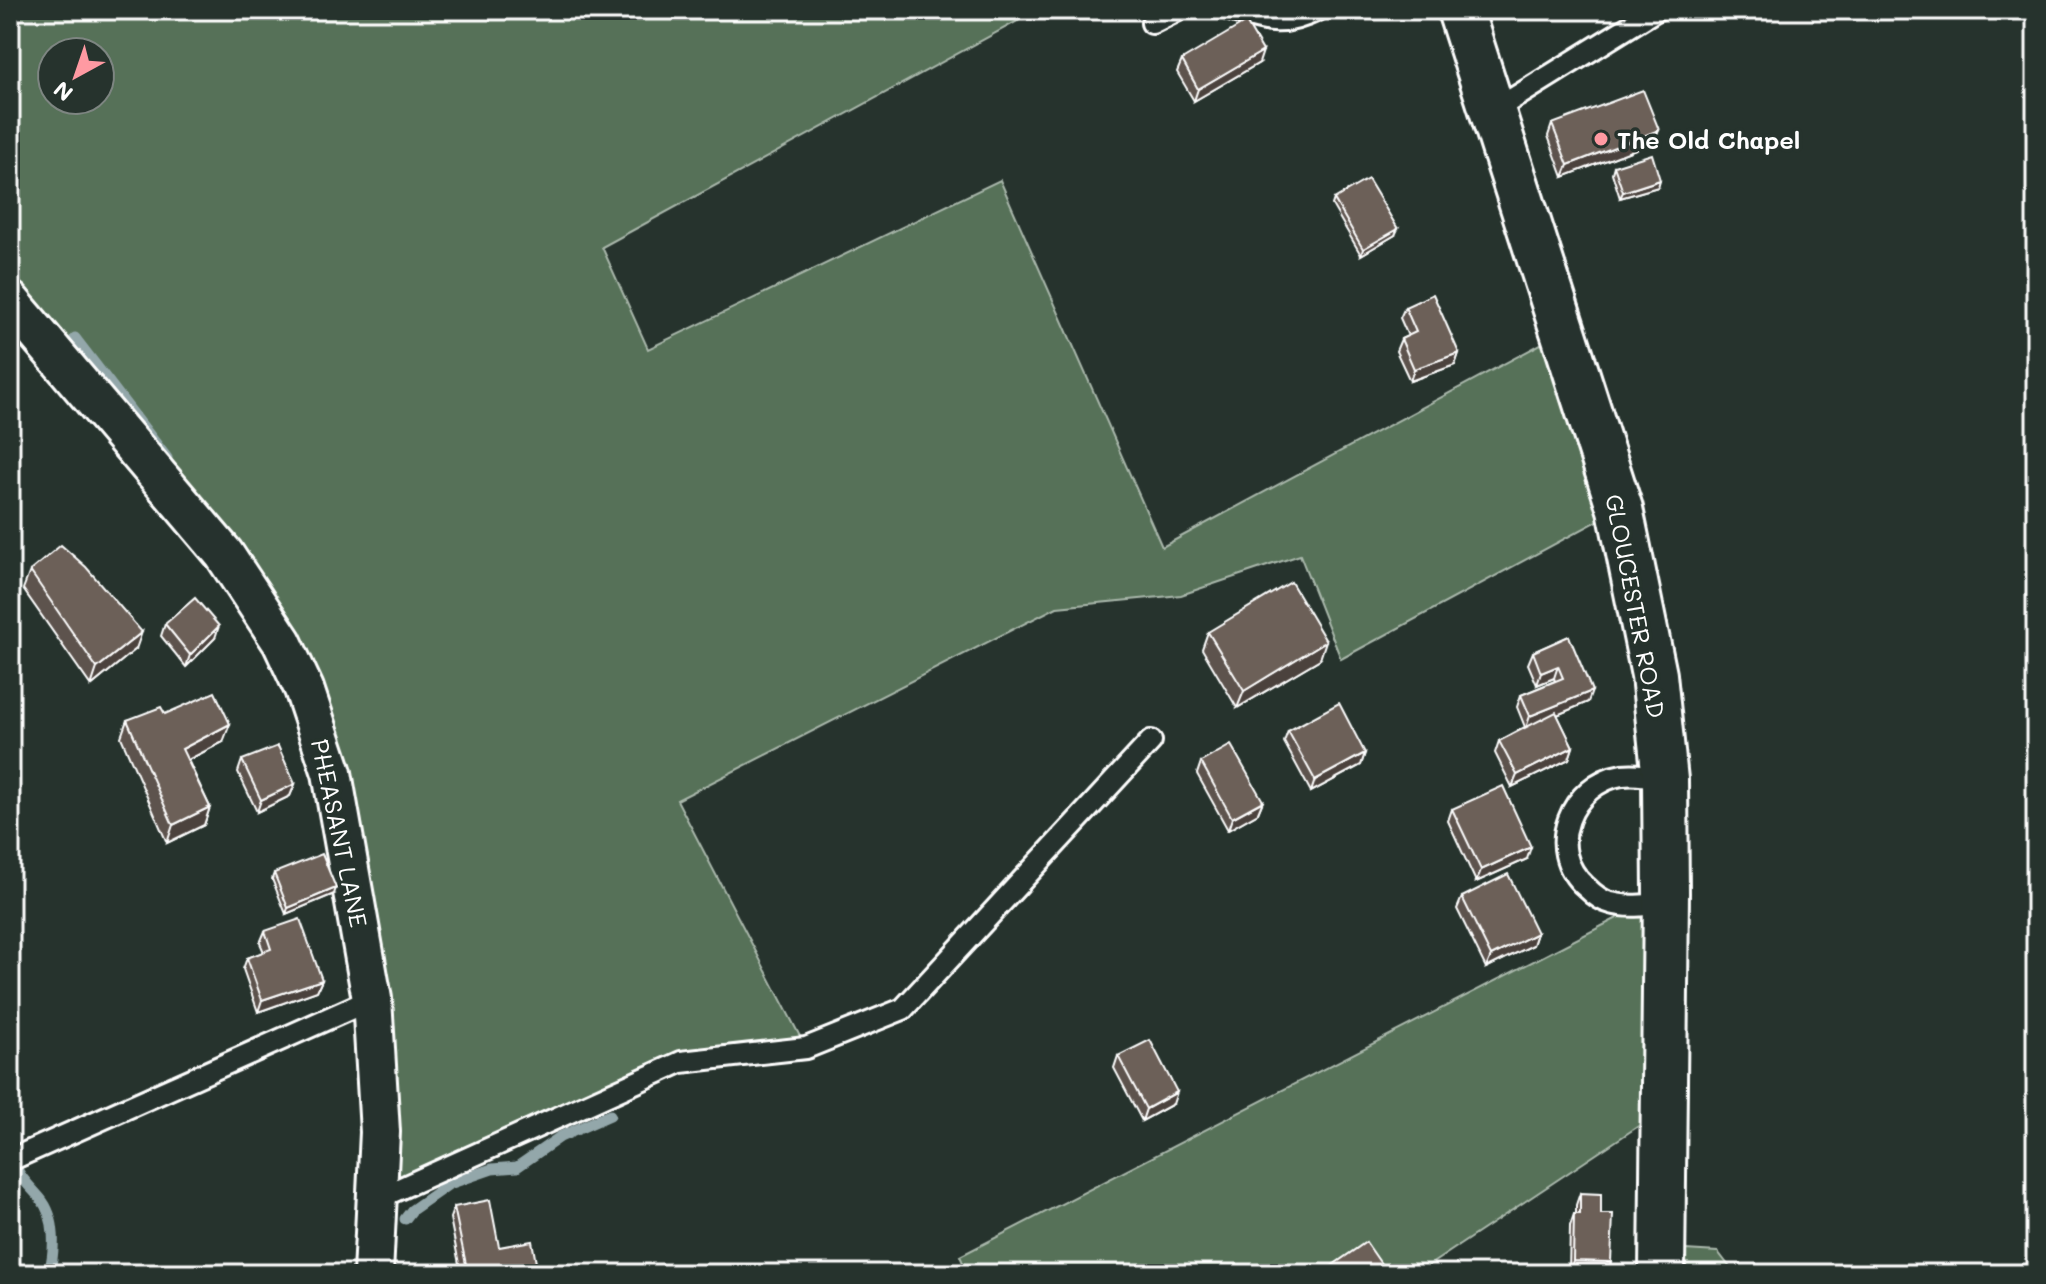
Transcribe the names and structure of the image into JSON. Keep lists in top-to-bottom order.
{
  "streets": {
    "main road": ["GLOUCESTER ROAD"],
    "street": ["PHEASANT LANE"]
  },
  "places": ["The Old Chapel"],
  "north": "bottom left"
}
